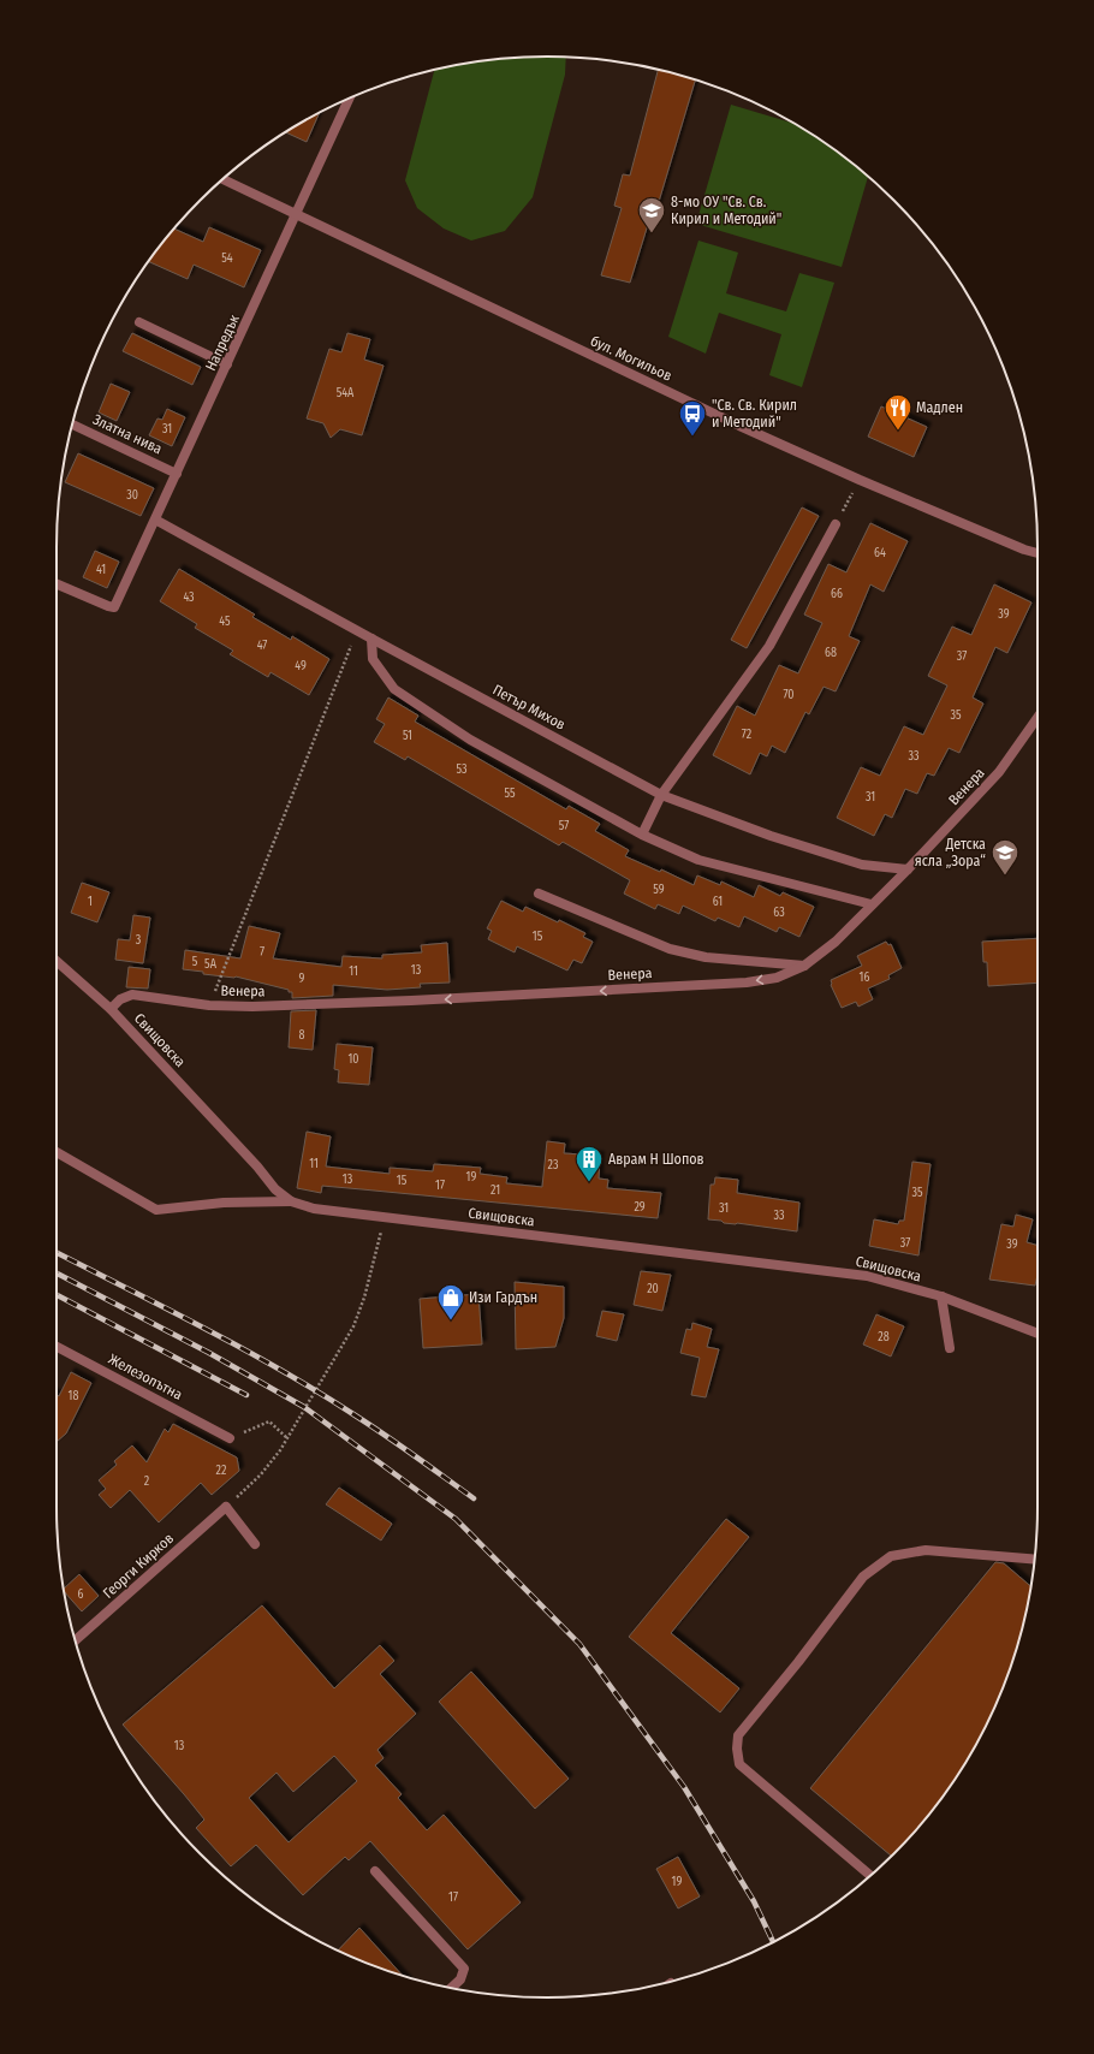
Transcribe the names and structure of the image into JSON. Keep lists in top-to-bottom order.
{
  "streets": {
    "street": [
      "Напредък",
      "бул. Могильов",
      "Златна нива",
      "Петър Михов",
      "Венера",
      "Свищовска",
      "Железопътна",
      "Георги Кирков"
    ]
  },
  "crossings": [
    ["Напредък", "бул. Могильов"],
    ["Напредък", "Златна нива"],
    ["Напредък", "Петър Михов"],
    ["Петър Михов", "Венера"],
    ["Венера", "Свищовска"]
  ],
  "places": {
    "school or university": ["8-мо ОУ \"Св. Св. Кирил и Методий\"", "Детска ясла „Зора“"],
    "restaurant": ["Мадлен"],
    "bus stop": ["\"Св. Св. Кирил и Методий\""],
    "building": ["Аврам Н Шопов"],
    "shop": ["Изи Гардън"]
  },
  "house_numbers": [
    "54",
    "54А",
    "31",
    "30",
    "64",
    "41",
    "66",
    "43",
    "39",
    "45",
    "47",
    "68",
    "37",
    "49",
    "70",
    "35",
    "72",
    "51",
    "33",
    "53",
    "55",
    "31",
    "57",
    "59",
    "1",
    "61",
    "63",
    "15",
    "3",
    "7",
    "5",
    "5А",
    "13",
    "11",
    "16",
    "9",
    "8",
    "10",
    "11",
    "23",
    "19",
    "13",
    "15",
    "17",
    "21",
    "35",
    "29",
    "31",
    "33",
    "37",
    "39",
    "20",
    "28",
    "18",
    "22",
    "2",
    "6",
    "13",
    "19",
    "17"
  ]
}
